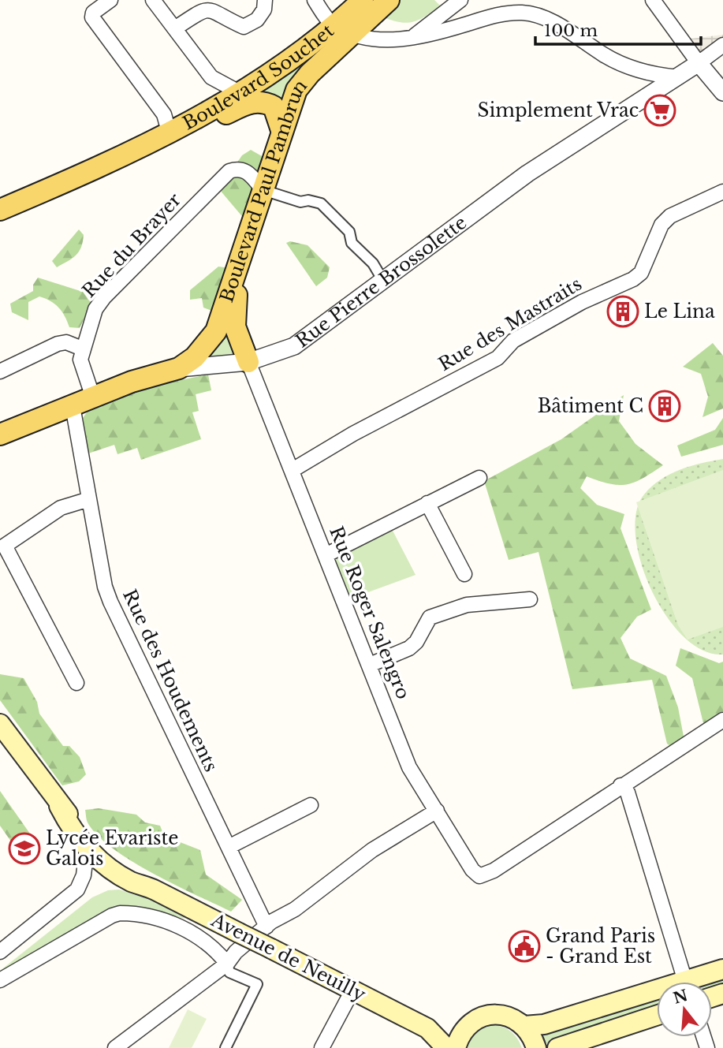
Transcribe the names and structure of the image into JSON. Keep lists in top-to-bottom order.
{
  "streets": {
    "main road": [
      "Boulevard Souchet",
      "Boulevard Paul Pambrun",
      "Rue Pierre Brossolette",
      "Avenue de Neuilly"
    ],
    "street": [
      "Rue du Brayer",
      "Rue des Mastraits",
      "Rue Roger Salengro",
      "Rue des Houdements"
    ]
  },
  "crossings": [
    ["Boulevard Souchet", "Boulevard Paul Pambrun"],
    ["Boulevard Souchet", "Rue Pierre Brossolette"],
    ["Boulevard Paul Pambrun", "Rue du Brayer"],
    ["Boulevard Paul Pambrun", "Rue Pierre Brossolette"],
    ["Rue du Brayer", "Rue Pierre Brossolette"],
    ["Rue Pierre Brossolette", "Rue Roger Salengro"],
    ["Rue Pierre Brossolette", "Rue des Houdements"],
    ["Rue des Mastraits", "Rue Roger Salengro"]
  ],
  "places": {
    "supermarket": ["Simplement Vrac"],
    "building": ["Le Lina", "Bâtiment C"],
    "school or university": ["Lycée Evariste Galois"],
    "public building": ["Grand Paris - Grand Est"]
  },
  "scale_bar": "100 m",
  "north": "top"
}
